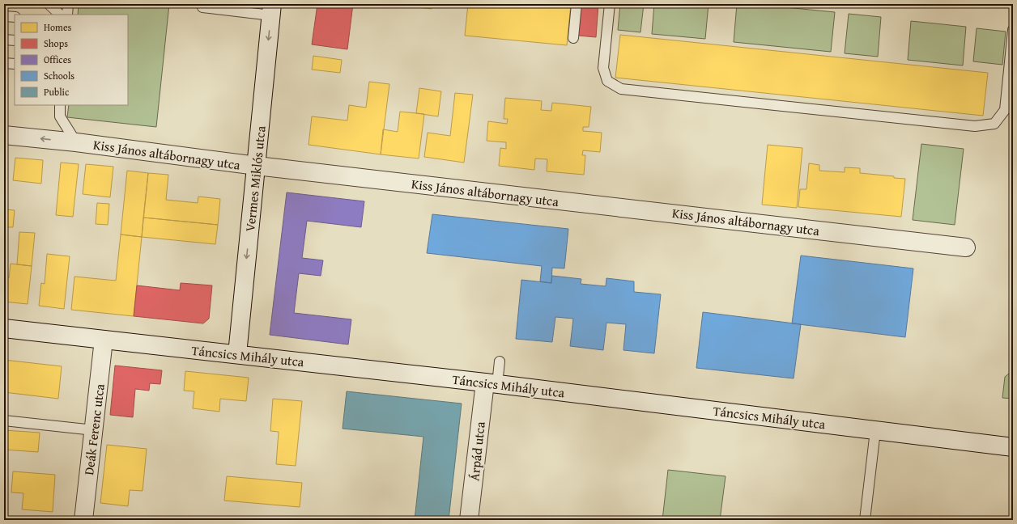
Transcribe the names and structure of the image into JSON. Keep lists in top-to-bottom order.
{
  "streets": {
    "street": [
      "Kiss János altábornagy utca",
      "Vermes Miklós utca",
      "Táncsics Mihály utca",
      "Deák Ferenc utca",
      "Árpád utca"
    ]
  },
  "crossings": [
    ["Kiss János altábornagy utca", "Vermes Miklós utca"],
    ["Vermes Miklós utca", "Táncsics Mihály utca"],
    ["Táncsics Mihály utca", "Deák Ferenc utca"],
    ["Táncsics Mihály utca", "Árpád utca"]
  ],
  "one_way": ["Vermes Miklós utca"],
  "legend": [
    "Homes",
    "Shops",
    "Offices",
    "Schools",
    "Public"
  ]
}
